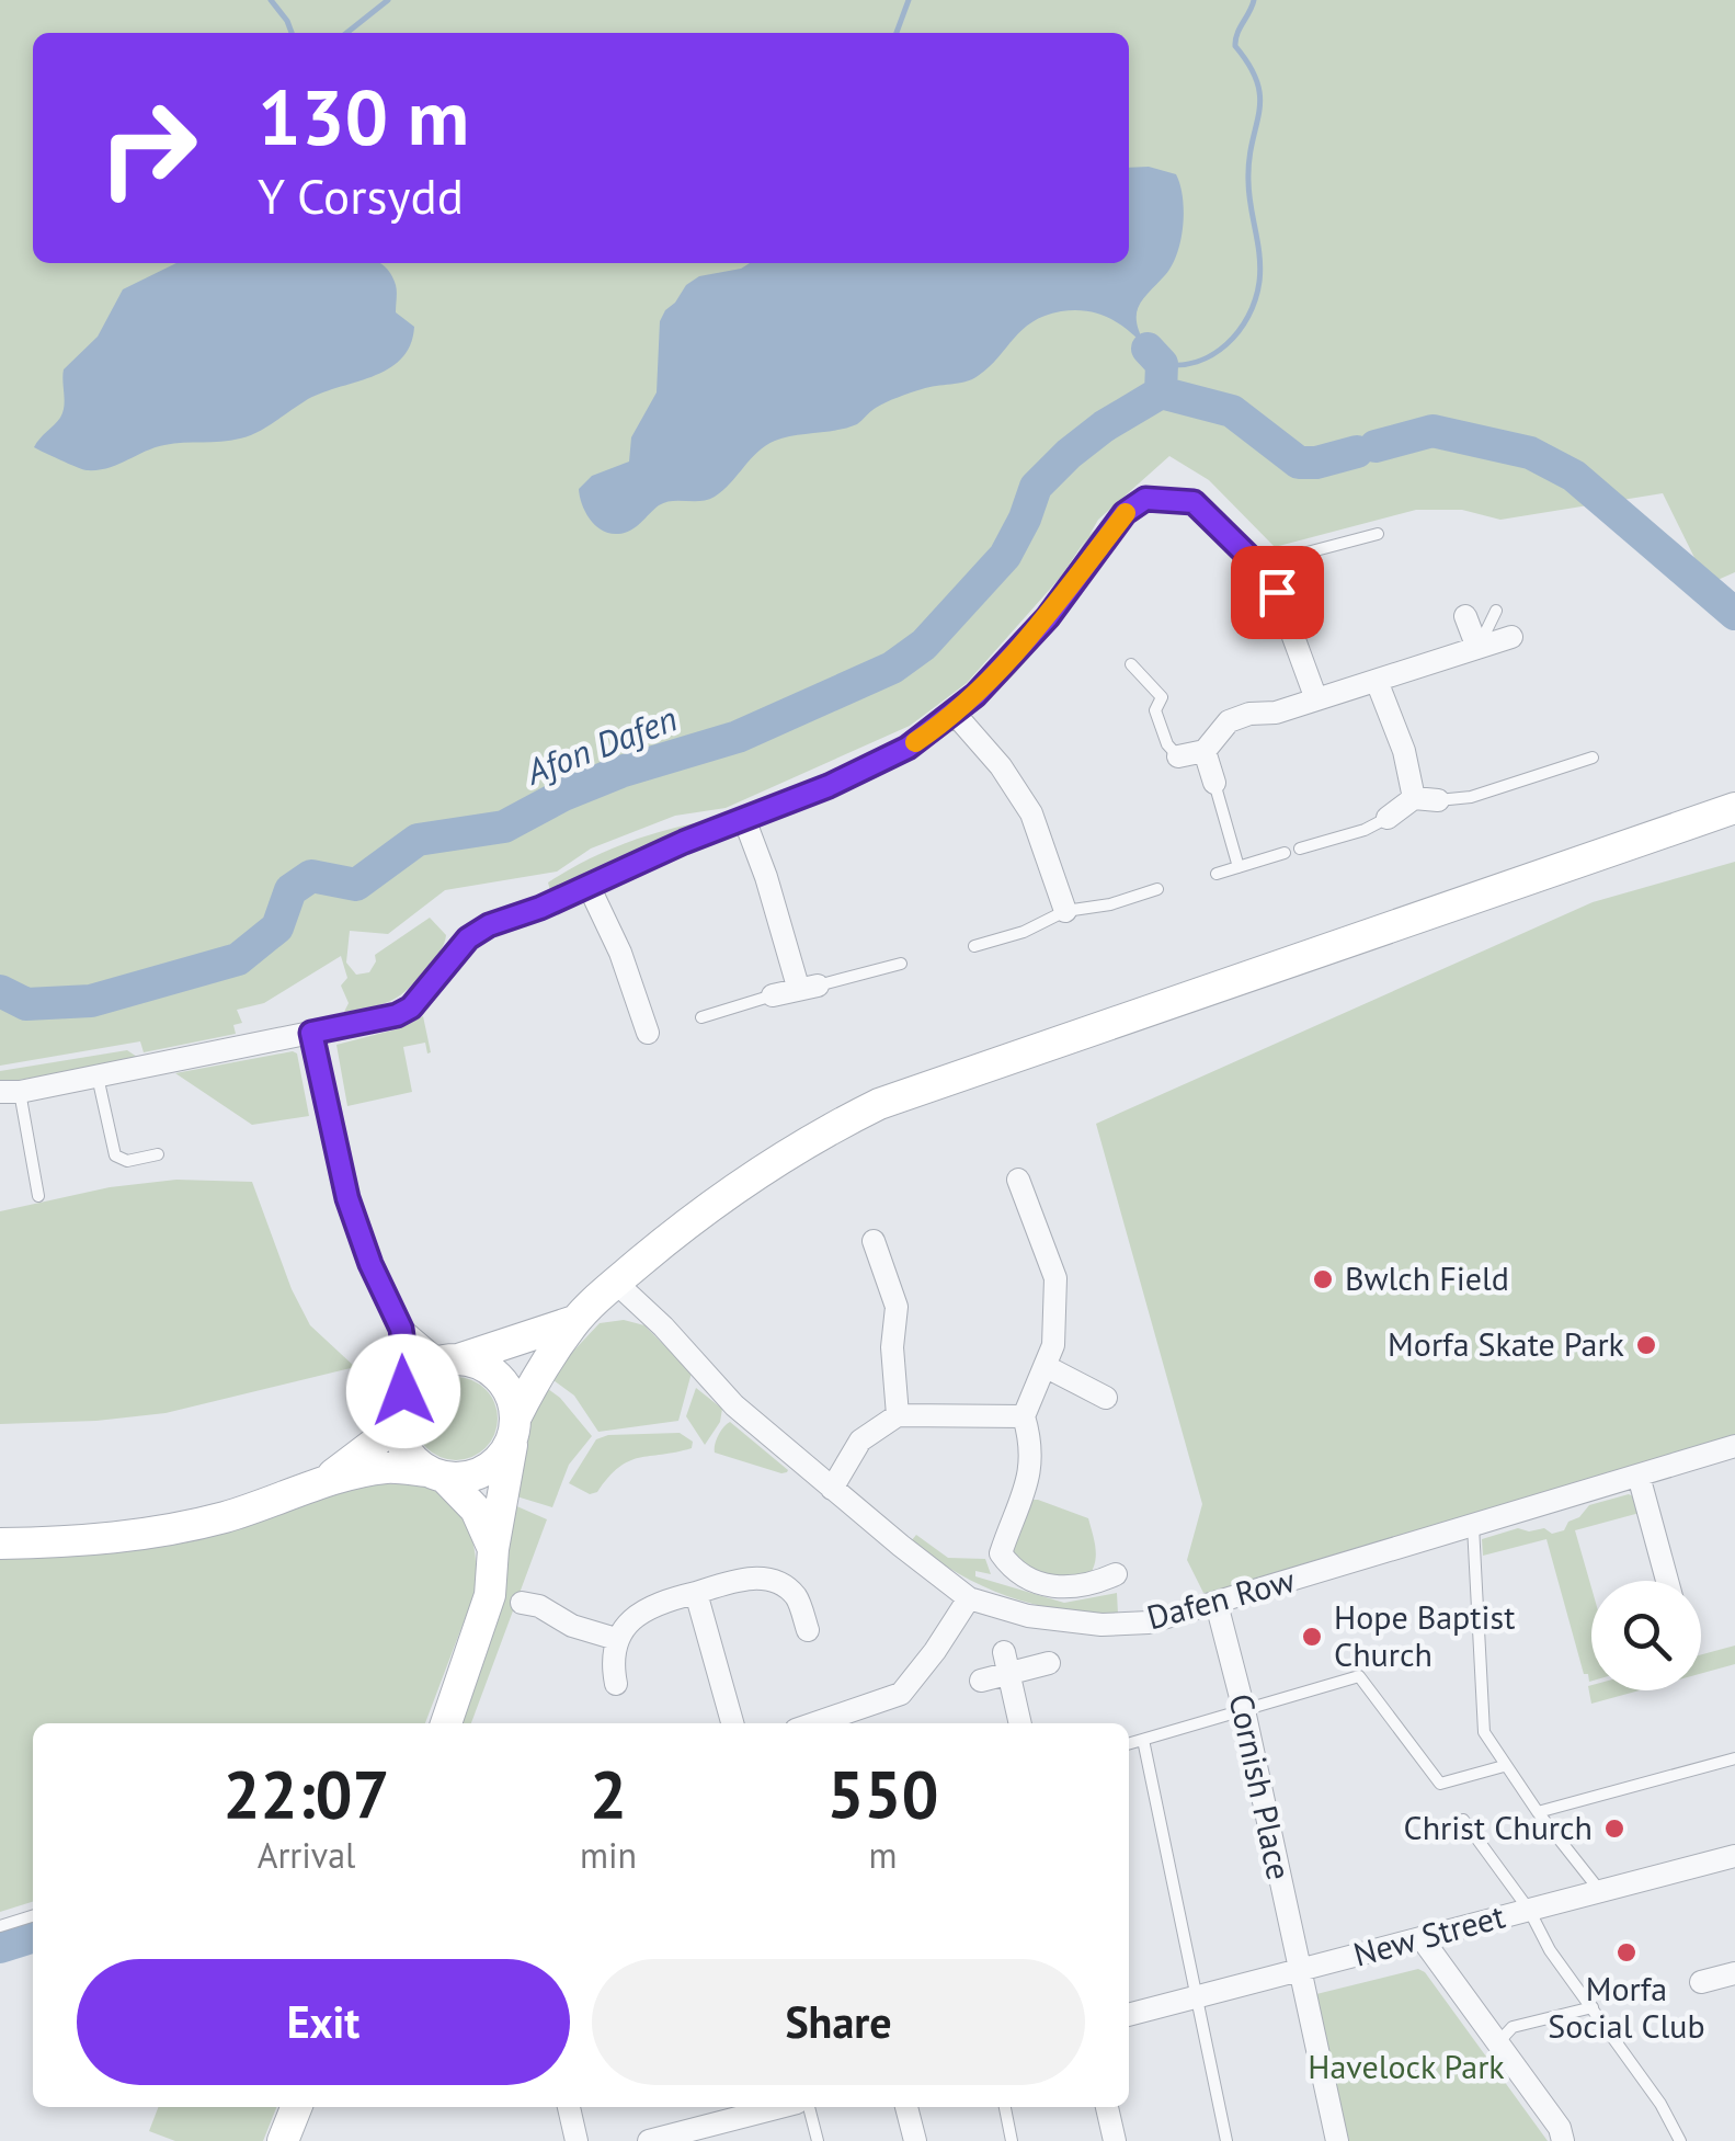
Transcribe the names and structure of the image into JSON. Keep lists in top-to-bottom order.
{
  "streets": {
    "street": ["Dafen Row", "Cornish Place", "New Street"]
  },
  "crossings": [
    ["Dafen Row", "Cornish Place"],
    ["Cornish Place", "New Street"]
  ],
  "water": ["Afon Dafen"],
  "parks": ["Havelock Park"],
  "places": [
    "Bwlch Field",
    "Morfa Skate Park",
    "Hope Baptist Church",
    "Christ Church",
    "Morfa Social Club"
  ],
  "page": {
    "turn": ["130 m", "Y Corsydd"],
    "eta": [
      "22:07",
      "Arrival",
      "2",
      "min",
      "550",
      "m"
    ],
    "buttons": ["Exit", "Share"]
  }
}
